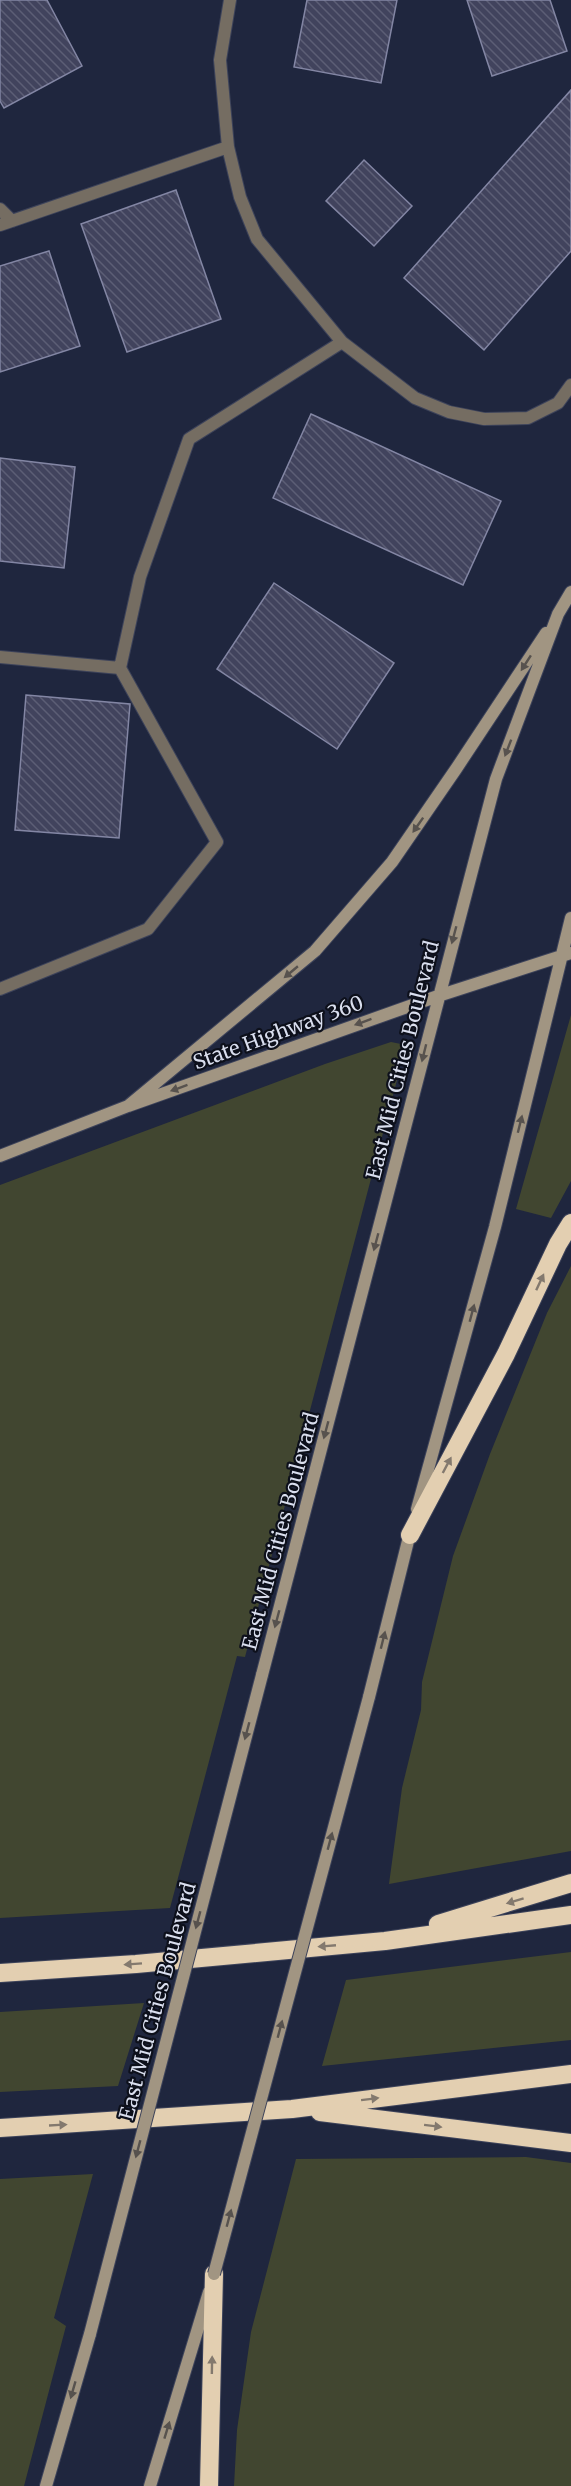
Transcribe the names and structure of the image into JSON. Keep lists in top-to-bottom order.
{
  "streets": {
    "main road": ["State Highway 360", "East Mid Cities Boulevard"]
  },
  "crossings": [
    ["State Highway 360", "East Mid Cities Boulevard"]
  ],
  "one_way": ["State Highway 360"]
}
